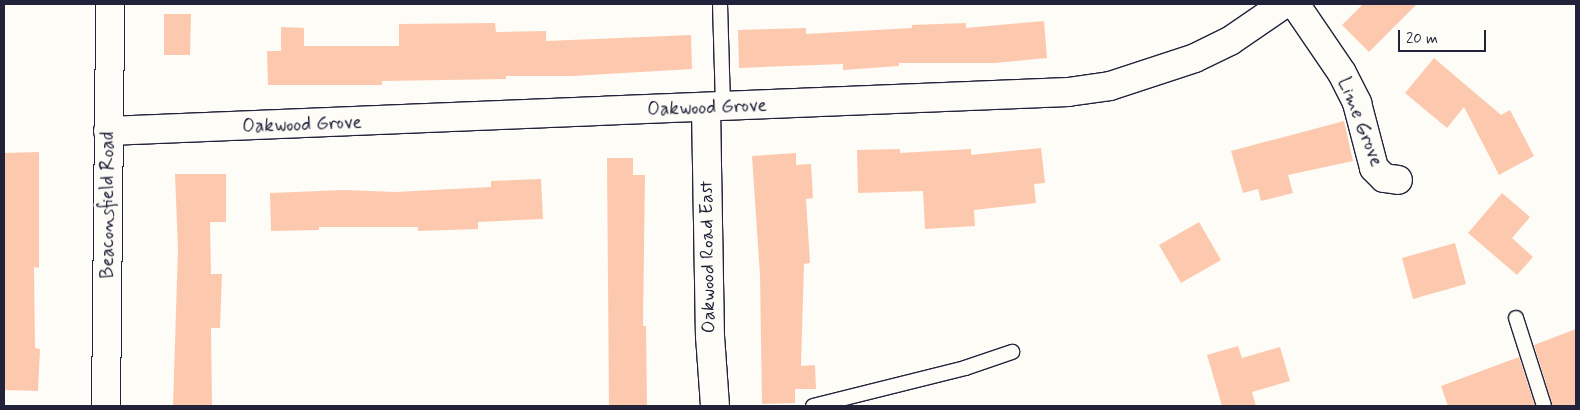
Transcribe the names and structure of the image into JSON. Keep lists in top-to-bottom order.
{
  "streets": {
    "street": [
      "Oakwood Grove",
      "Lime Grove",
      "Beaconsfield Road",
      "Oakwood Road East"
    ]
  },
  "crossings": [
    ["Oakwood Grove", "Beaconsfield Road"],
    ["Oakwood Grove", "Oakwood Road East"]
  ],
  "scale_bar": "20 m"
}
